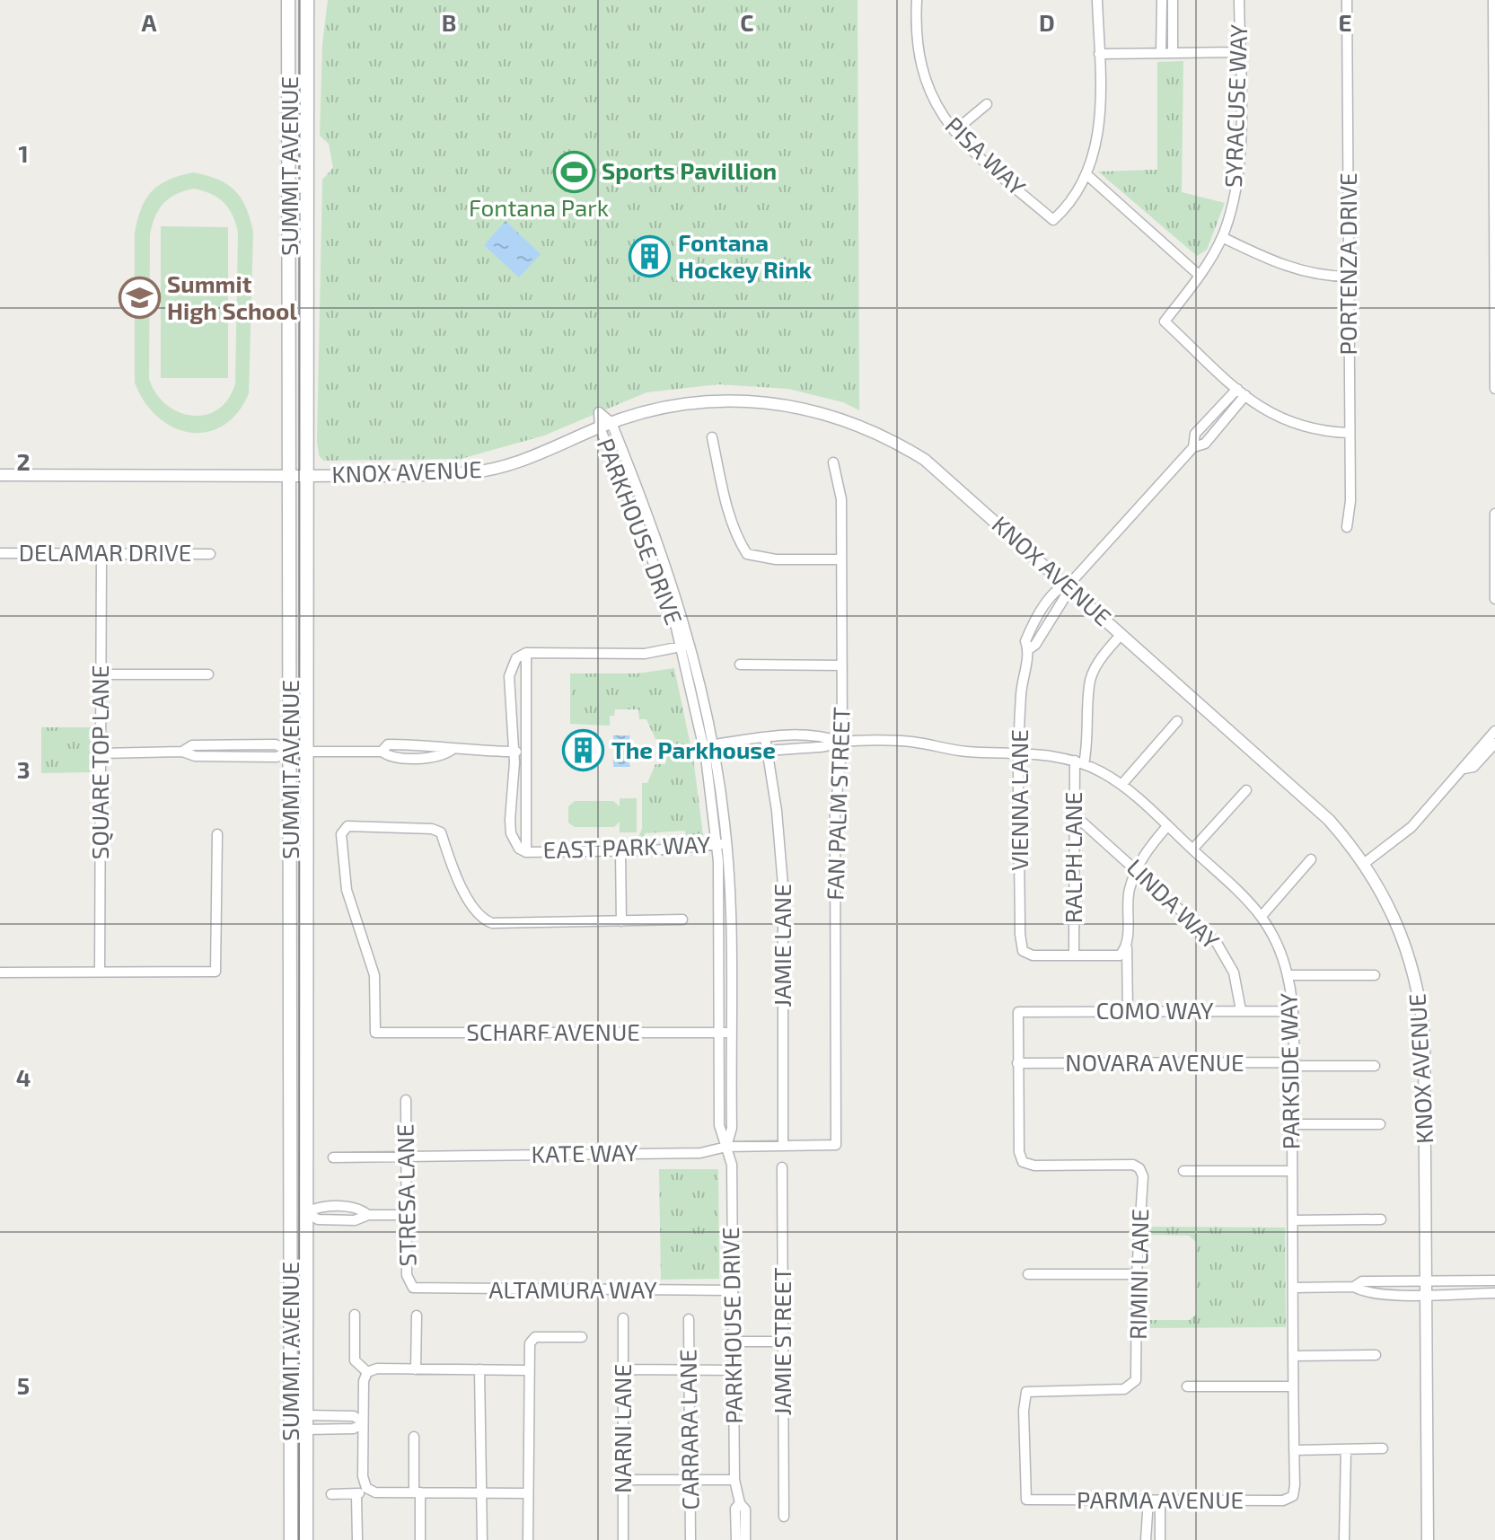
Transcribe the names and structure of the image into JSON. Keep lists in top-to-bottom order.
{
  "streets": {
    "main road": ["SUMMIT AVENUE"],
    "street": [
      "SYRACUSE WAY",
      "PISA WAY",
      "PORTENZA DRIVE",
      "KNOX AVENUE",
      "PARKHOUSE DRIVE",
      "DELAMAR DRIVE",
      "SQUARE TOP LANE",
      "VIENNA LANE",
      "FAN PALM STREET",
      "EAST PARK WAY",
      "RALPH LANE",
      "LINDA WAY",
      "JAMIE LANE",
      "COMO WAY",
      "SCHARF AVENUE",
      "NOVARA AVENUE",
      "PARKSIDE WAY",
      "KATE WAY",
      "STRESA LANE",
      "RIMINI LANE",
      "ALTAMURA WAY",
      "JAMIE STREET",
      "NARNI LANE",
      "CARRARA LANE",
      "PARMA AVENUE"
    ]
  },
  "crossings": [
    ["SYRACUSE WAY", "VIENNA LANE"],
    ["SUMMIT AVENUE", "KNOX AVENUE"],
    ["KNOX AVENUE", "PARKHOUSE DRIVE"],
    ["KNOX AVENUE", "VIENNA LANE"],
    ["KNOX AVENUE", "RALPH LANE"],
    ["PARKHOUSE DRIVE", "EAST PARK WAY"],
    ["PARKHOUSE DRIVE", "SCHARF AVENUE"],
    ["PARKHOUSE DRIVE", "PARKSIDE WAY"],
    ["PARKHOUSE DRIVE", "KATE WAY"],
    ["PARKHOUSE DRIVE", "ALTAMURA WAY"],
    ["DELAMAR DRIVE", "SQUARE TOP LANE"],
    ["VIENNA LANE", "RALPH LANE"],
    ["VIENNA LANE", "PARKSIDE WAY"],
    ["FAN PALM STREET", "PARKSIDE WAY"],
    ["FAN PALM STREET", "KATE WAY"],
    ["RALPH LANE", "LINDA WAY"],
    ["RALPH LANE", "PARKSIDE WAY"],
    ["LINDA WAY", "COMO WAY"],
    ["JAMIE LANE", "PARKSIDE WAY"],
    ["JAMIE LANE", "KATE WAY"],
    ["COMO WAY", "NOVARA AVENUE"],
    ["COMO WAY", "PARKSIDE WAY"],
    ["COMO WAY", "RIMINI LANE"],
    ["NOVARA AVENUE", "PARKSIDE WAY"],
    ["NOVARA AVENUE", "RIMINI LANE"],
    ["PARKSIDE WAY", "PARMA AVENUE"],
    ["KATE WAY", "STRESA LANE"],
    ["STRESA LANE", "ALTAMURA WAY"],
    ["RIMINI LANE", "PARMA AVENUE"]
  ],
  "parks": ["Fontana Park"],
  "places": {
    "sports": ["Sports Pavillion"],
    "building": ["Fontana Hockey Rink", "The Parkhouse"],
    "school or university": ["Summit High School"]
  },
  "grid": {
    "columns": [
      "A",
      "B",
      "C",
      "D",
      "E"
    ],
    "rows": [
      "1",
      "2",
      "3",
      "4",
      "5"
    ]
  }
}
